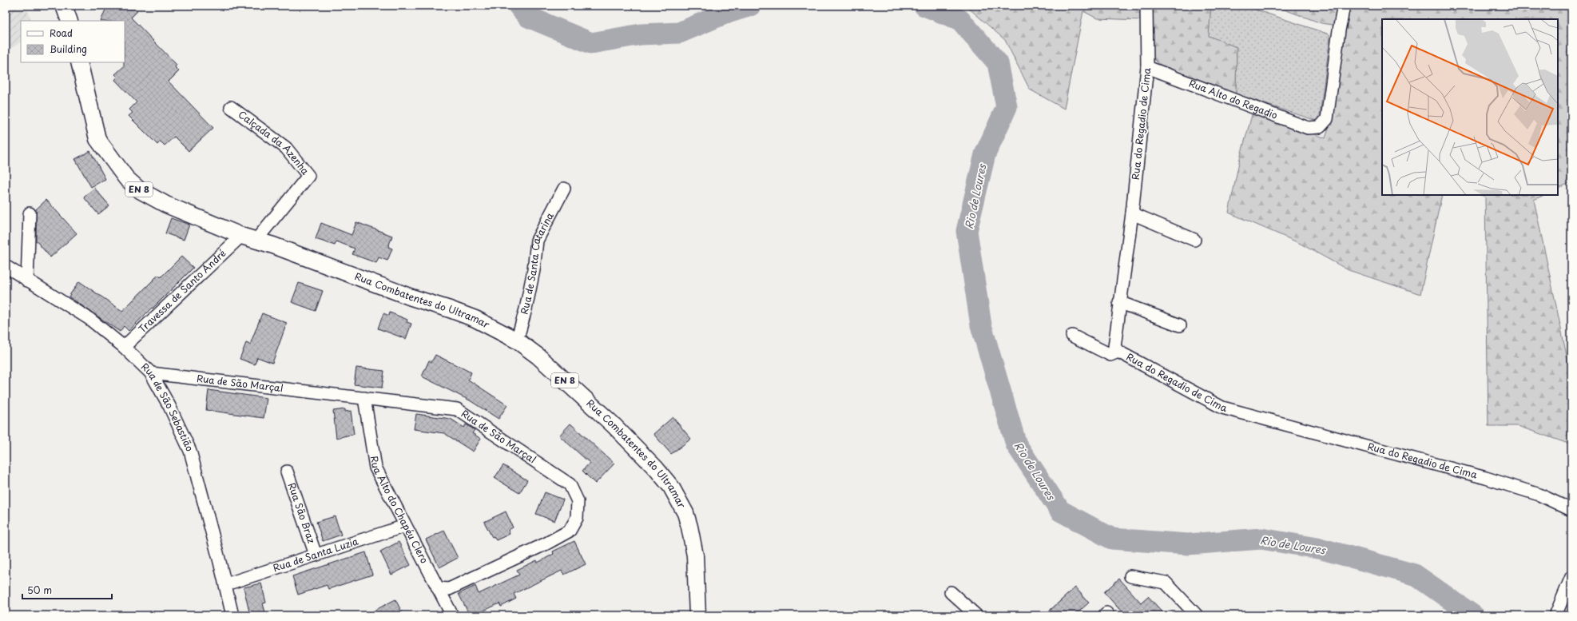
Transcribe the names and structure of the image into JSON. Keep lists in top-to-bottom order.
{
  "streets": {
    "main road": ["EN 8", "Rua Combatentes do Ultramar"],
    "street": [
      "Rua Alto do Regadio",
      "Rua do Regadio de Cima",
      "Calçada da Azenha",
      "Rua de Santa Catarina",
      "Travessa de Santo André",
      "Rua de São Marçal",
      "Rua de São Sebastião",
      "Rua Alto do Chapéu Clero",
      "Rua São Braz",
      "Rua de Santa Luzia"
    ]
  },
  "crossings": [
    ["Rua Alto do Regadio", "Rua do Regadio de Cima"],
    ["Calçada da Azenha", "Travessa de Santo André"],
    ["Calçada da Azenha", "Rua Combatentes do Ultramar"],
    ["Rua de Santa Catarina", "Rua Combatentes do Ultramar"],
    ["Travessa de Santo André", "Rua Combatentes do Ultramar"],
    ["Travessa de Santo André", "Rua de São Sebastião"],
    ["Rua de São Marçal", "Rua de São Sebastião"],
    ["Rua de São Marçal", "Rua Alto do Chapéu Clero"],
    ["Rua de São Sebastião", "Rua de Santa Luzia"],
    ["Rua Alto do Chapéu Clero", "Rua de Santa Luzia"],
    ["Rua São Braz", "Rua de Santa Luzia"]
  ],
  "water": ["Rio de Loures"],
  "legend": ["Road", "Building"],
  "scale_bar": "50 m"
}
